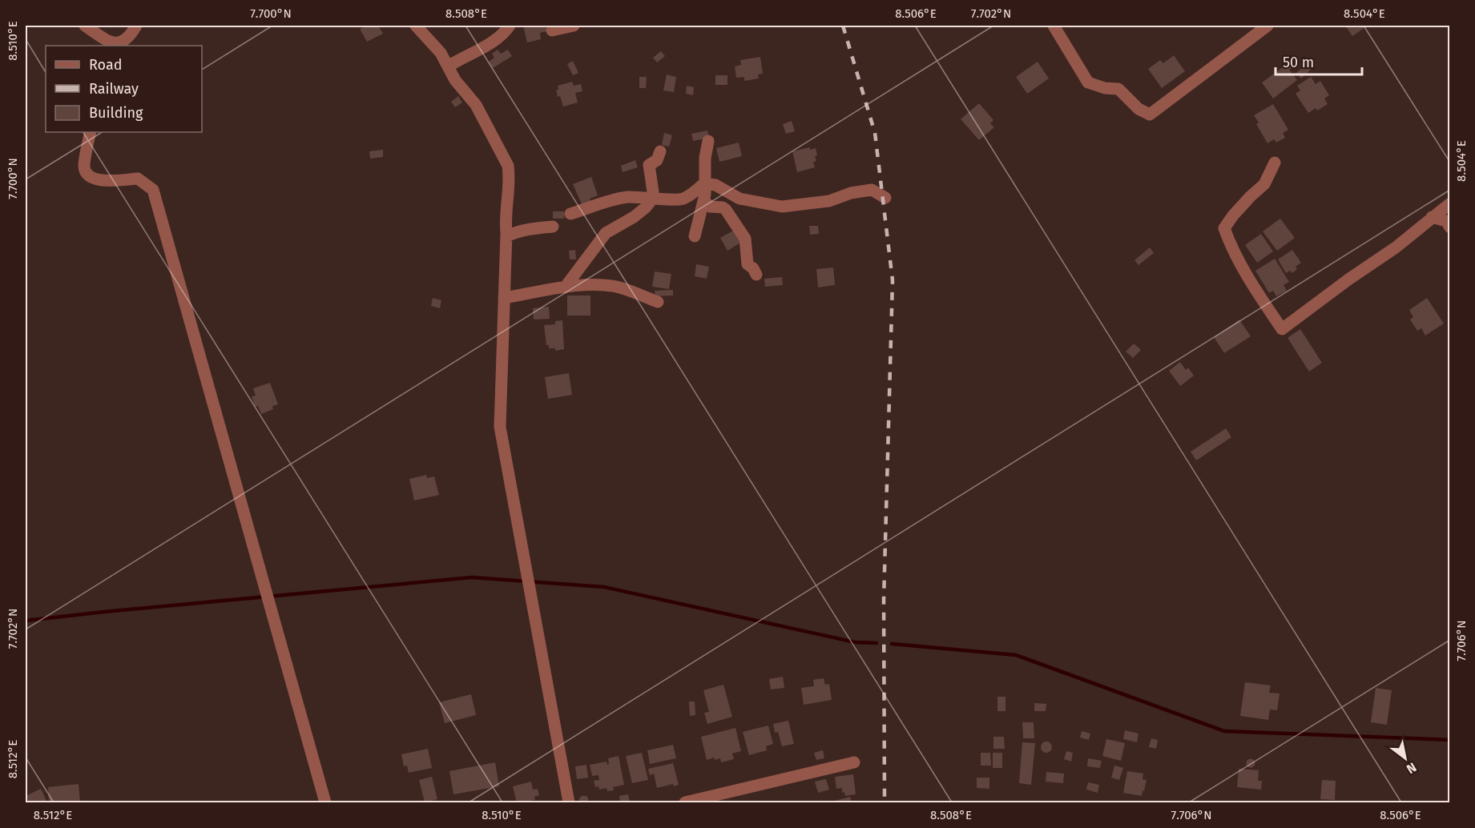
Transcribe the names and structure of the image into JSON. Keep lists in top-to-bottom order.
{
  "legend": ["Road", "Railway", "Building"],
  "scale_bar": "50 m",
  "north": "bottom right",
  "coordinates": [
    "7.700°N",
    "8.508°E",
    "8.506°E",
    "7.702°N",
    "8.504°E",
    "8.510°E",
    "7.706°N",
    "8.512°E"
  ]
}
